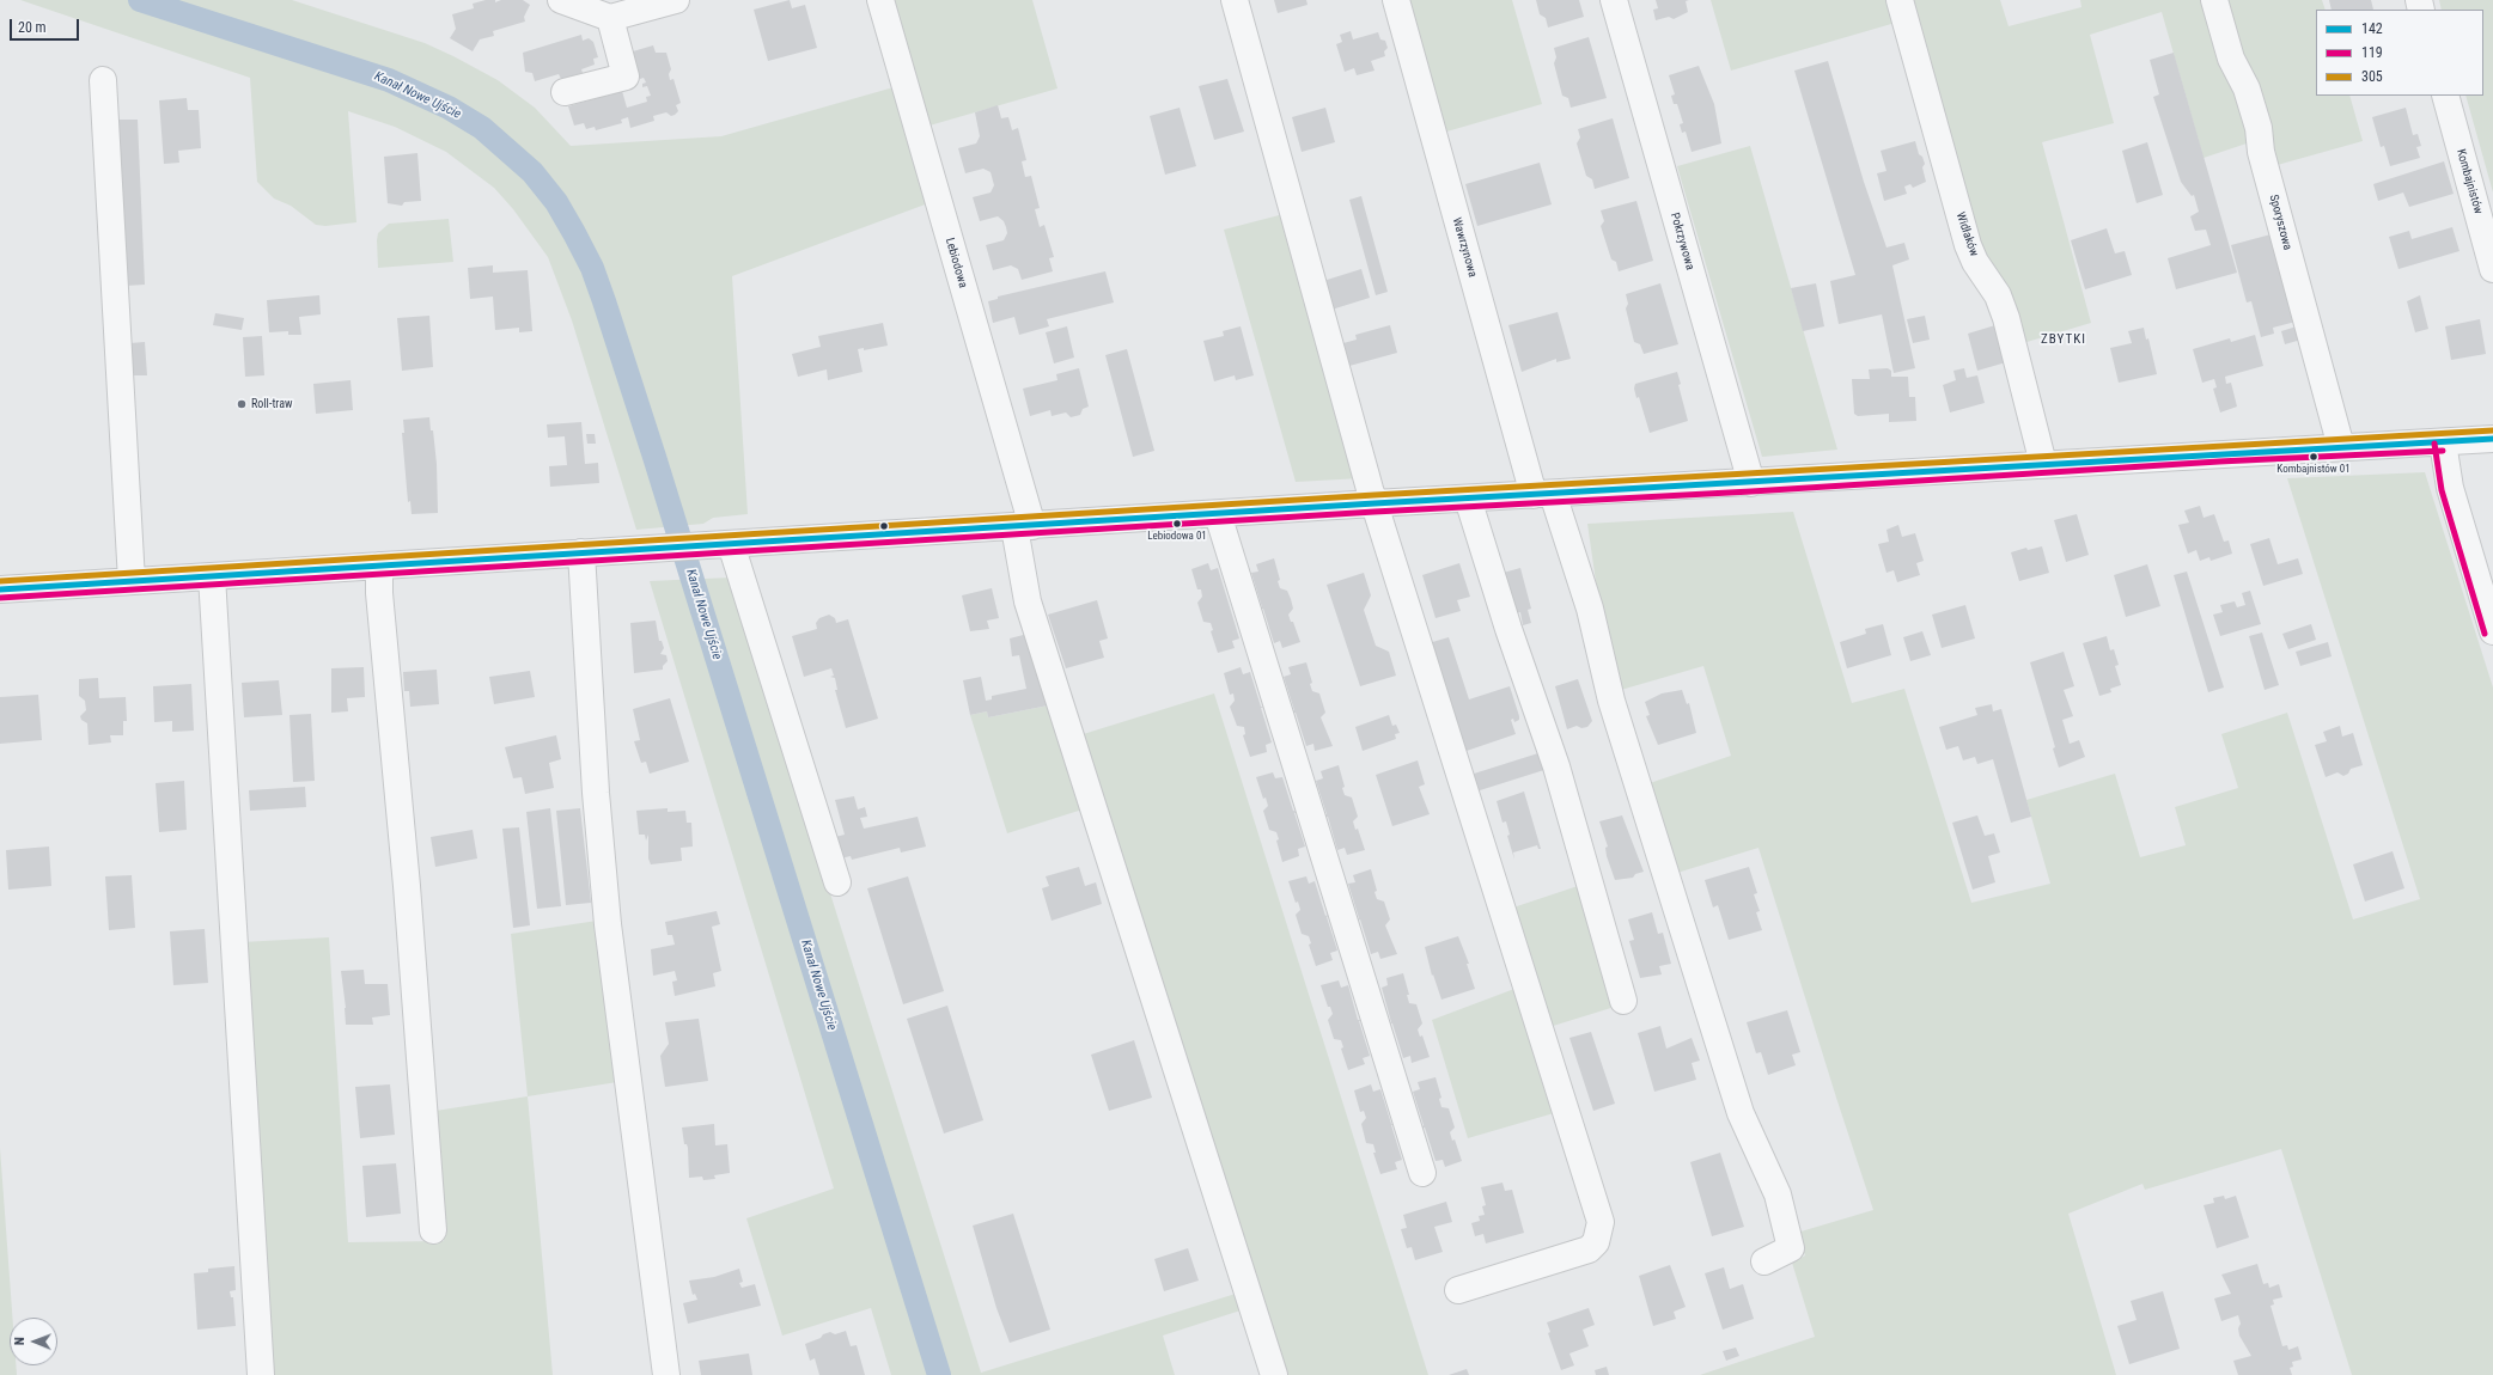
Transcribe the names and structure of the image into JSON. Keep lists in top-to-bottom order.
{
  "streets": {
    "street": [
      "Kombajnistów",
      "Sporyszowa",
      "Widłaków",
      "Pokrzywowa",
      "Wawrzynowa",
      "Lebiodowa"
    ]
  },
  "districts": ["ZBYTKI"],
  "water": ["Kanał Nowe Ujście"],
  "places": ["Roll-traw", "Kombajnistów 01", "Lebiodowa 01"],
  "lines": ["transit line 305", "transit line 142", "transit line 119"],
  "legend": ["142", "119", "305"],
  "scale_bar": "20 m",
  "north": "left"
}
